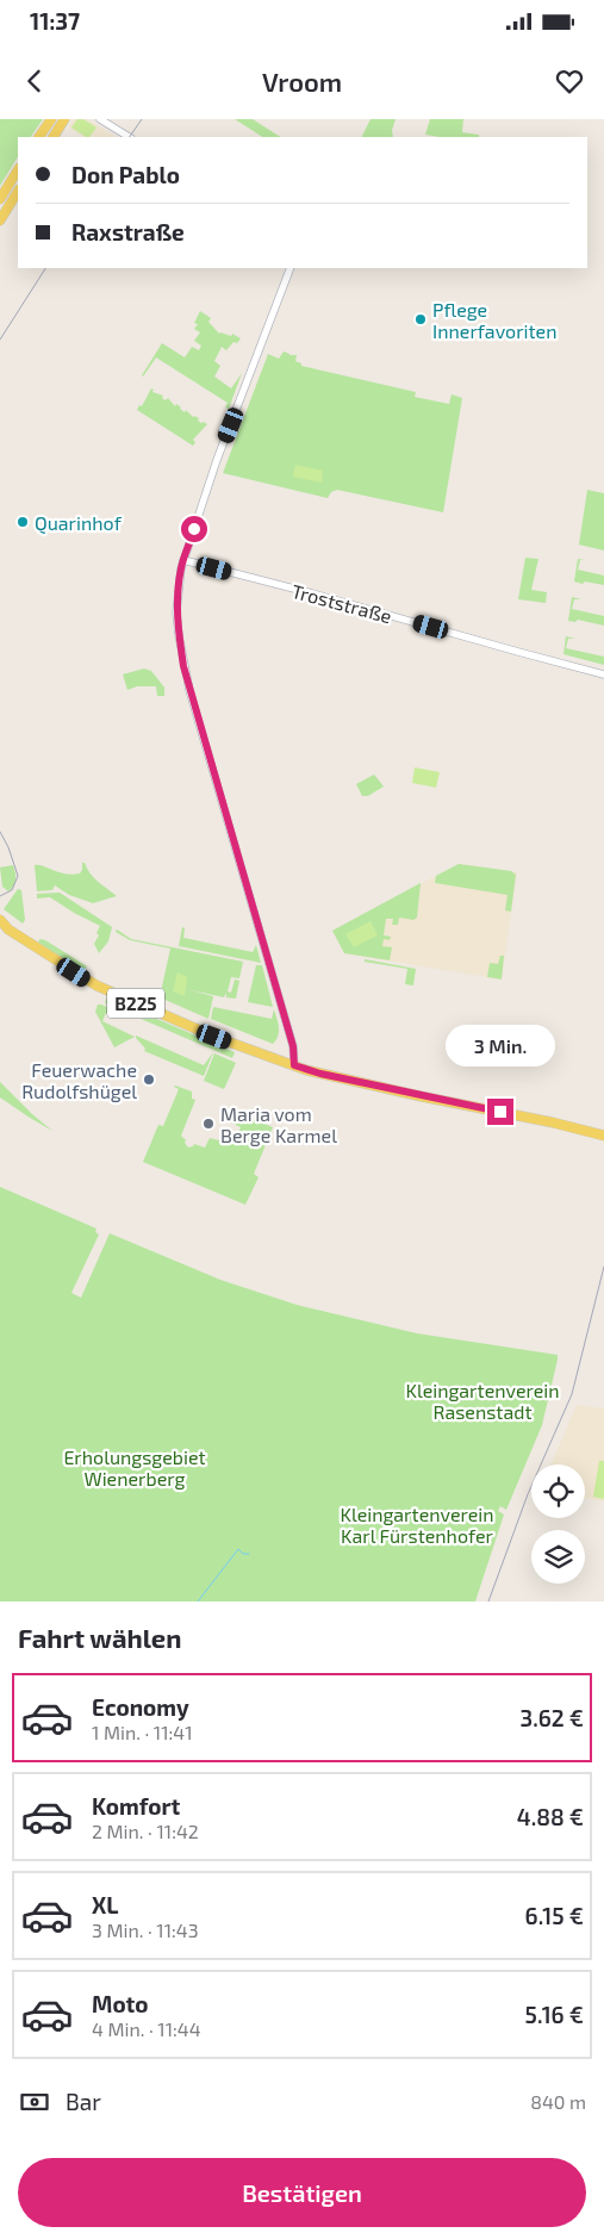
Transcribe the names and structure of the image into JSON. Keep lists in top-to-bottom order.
{
  "streets": {
    "main road": ["B225"],
    "street": ["Troststraße"]
  },
  "parks": ["Kleingartenverein Rasenstadt", "Erholungsgebiet Wienerberg", "Kleingartenverein Karl Fürstenhofer"],
  "places": [
    "Pflege Innerfavoriten",
    "Quarinhof",
    "Feuerwache Rudolfshügel",
    "Maria vom Berge Karmel"
  ],
  "page": {
    "status": "11:37",
    "header": "Vroom",
    "banner": ["Don Pablo", "Raxstraße"],
    "bubble": "3 Min.",
    "heading": "Fahrt wählen",
    "list": [
      {
        "name": "Economy",
        "note": "1 Min. · 11:41",
        "value": "3.62 €"
      },
      {
        "name": "Komfort",
        "note": "2 Min. · 11:42",
        "value": "4.88 €"
      },
      {
        "name": "XL",
        "note": "3 Min. · 11:43",
        "value": "6.15 €"
      },
      {
        "name": "Moto",
        "note": "4 Min. · 11:44",
        "value": "5.16 €"
      }
    ],
    "pay": ["Bar", "840 m"],
    "buttons": "Bestätigen"
  }
}
